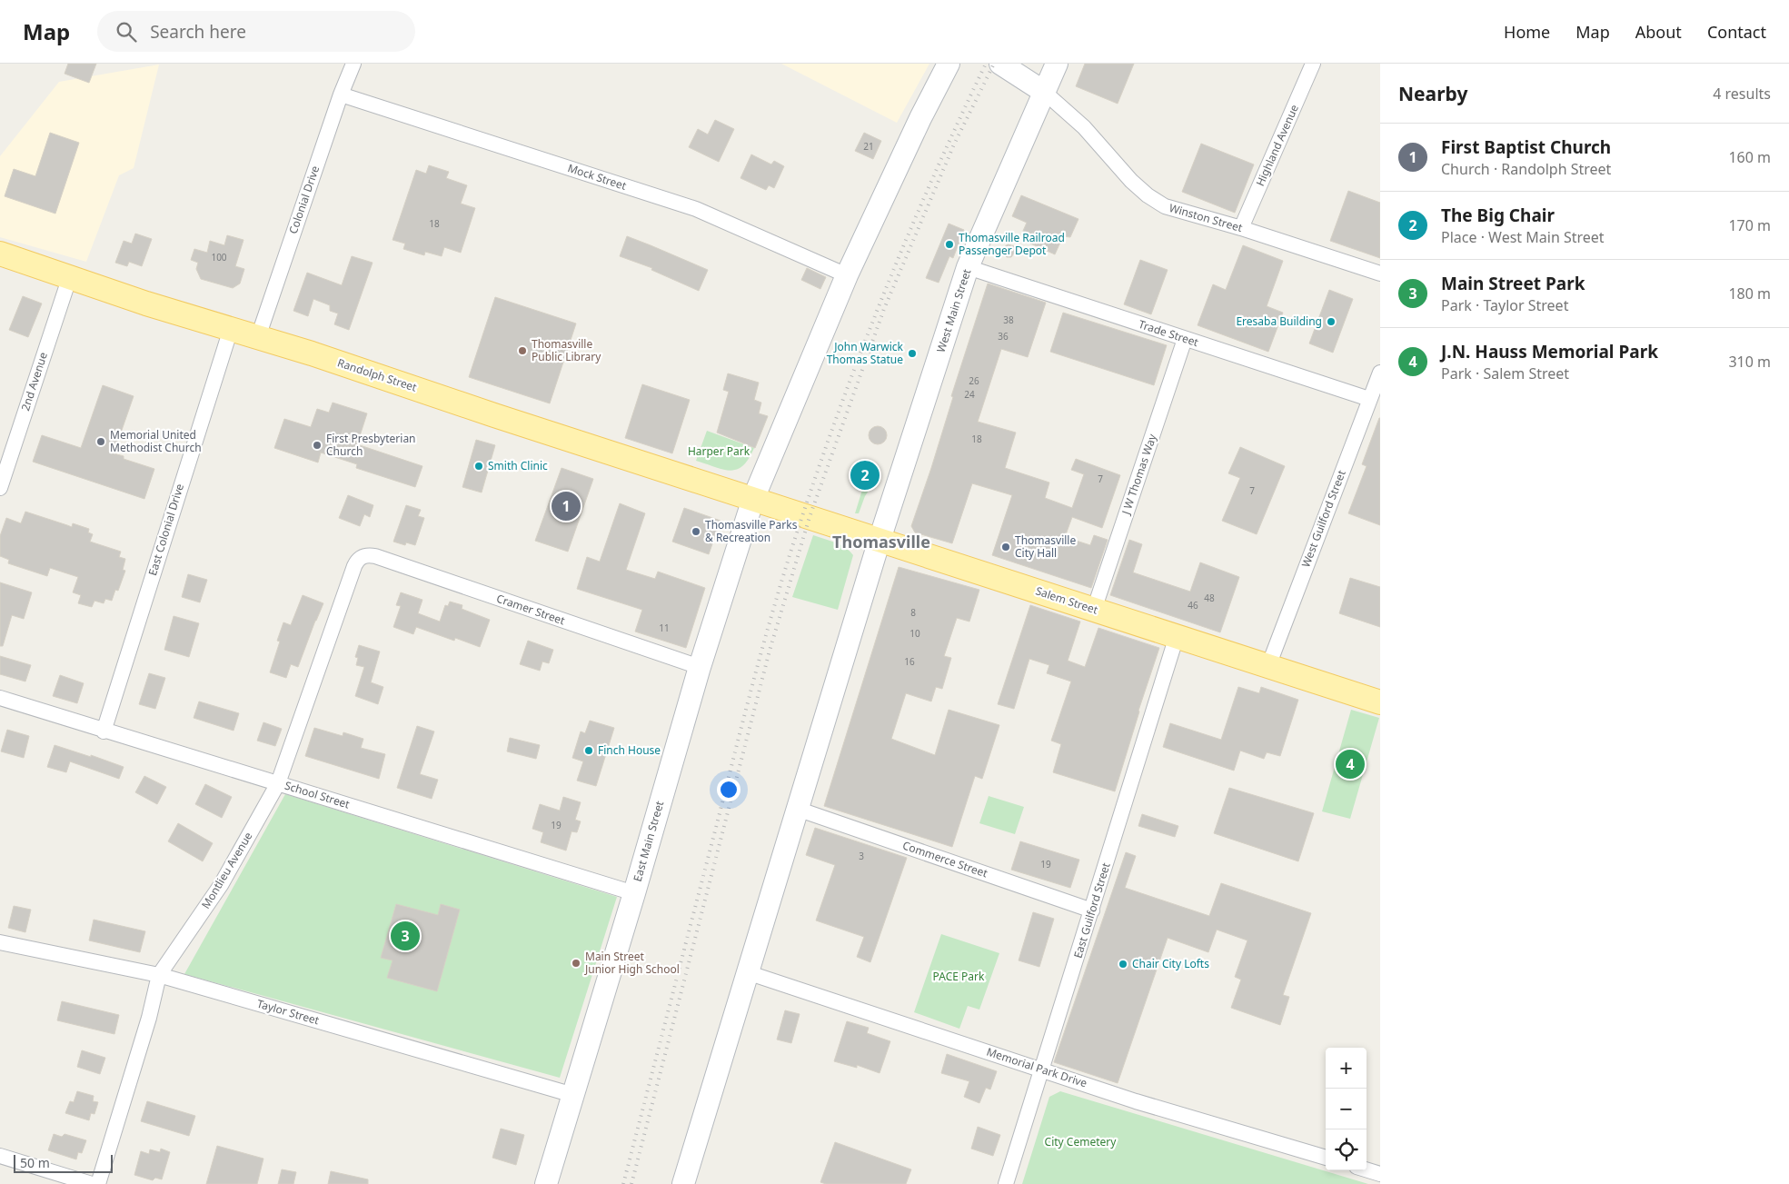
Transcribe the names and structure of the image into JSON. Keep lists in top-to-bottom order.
{
  "streets": {
    "main road": ["Randolph Street", "Salem Street"],
    "street": [
      "Highland Avenue",
      "Mock Street",
      "Colonial Drive",
      "Winston Street",
      "West Main Street",
      "Trade Street",
      "2nd Avenue",
      "J W Thomas Way",
      "West Guilford Street",
      "East Colonial Drive",
      "Cramer Street",
      "School Street",
      "East Main Street",
      "Commerce Street",
      "Montlieu Avenue",
      "East Guilford Street",
      "Taylor Street",
      "Memorial Park Drive"
    ]
  },
  "crossings": [
    ["Highland Avenue", "Winston Street"],
    ["Mock Street", "Colonial Drive"],
    ["Colonial Drive", "Randolph Street"],
    ["Winston Street", "West Main Street"],
    ["West Main Street", "Trade Street"],
    ["West Main Street", "Salem Street"],
    ["Trade Street", "J W Thomas Way"],
    ["Trade Street", "West Guilford Street"],
    ["Randolph Street", "2nd Avenue"],
    ["Randolph Street", "East Colonial Drive"],
    ["Randolph Street", "Salem Street"],
    ["Randolph Street", "East Main Street"],
    ["J W Thomas Way", "Salem Street"],
    ["West Guilford Street", "Salem Street"],
    ["East Colonial Drive", "School Street"],
    ["Salem Street", "East Main Street"],
    ["Salem Street", "East Guilford Street"],
    ["Cramer Street", "East Main Street"],
    ["Cramer Street", "Montlieu Avenue"],
    ["School Street", "East Main Street"],
    ["School Street", "Montlieu Avenue"],
    ["East Main Street", "Taylor Street"],
    ["Commerce Street", "East Guilford Street"],
    ["Montlieu Avenue", "Taylor Street"],
    ["East Guilford Street", "Memorial Park Drive"]
  ],
  "districts": ["Thomasville"],
  "parks": ["Harper Park", "PACE Park", "City Cemetery"],
  "places": [
    "Thomasville Railroad Passenger Depot",
    "Eresaba Building",
    "Thomasville Public Library",
    "John Warwick Thomas Statue",
    "Memorial United Methodist Church",
    "First Presbyterian Church",
    "Smith Clinic",
    "Thomasville Parks & Recreation",
    "Thomasville City Hall",
    "Finch House",
    "Main Street Junior High School",
    "Chair City Lofts"
  ],
  "house_numbers": [
    "21",
    "18",
    "100",
    "38",
    "36",
    "26",
    "24",
    "18",
    "7",
    "7",
    "48",
    "46",
    "8",
    "11",
    "10",
    "16",
    "19",
    "3",
    "19"
  ],
  "scale_bar": "50 m",
  "page": {
    "header": "Map",
    "search": "Search here",
    "nav": [
      "Home",
      "Map",
      "About",
      "Contact"
    ],
    "heading": ["Nearby", "4 results"],
    "list": [
      {
        "mark": "1",
        "name": "First Baptist Church",
        "note": "Church · Randolph Street",
        "value": "160 m"
      },
      {
        "mark": "2",
        "name": "The Big Chair",
        "note": "Place · West Main Street",
        "value": "170 m"
      },
      {
        "mark": "3",
        "name": "Main Street Park",
        "note": "Park · Taylor Street",
        "value": "180 m"
      },
      {
        "mark": "4",
        "name": "J.N. Hauss Memorial Park",
        "note": "Park · Salem Street",
        "value": "310 m"
      }
    ],
    "pins": [
      "2",
      "1",
      "4",
      "3"
    ],
    "map_buttons": ["+", "−"],
    "scale": "50 m"
  }
}
